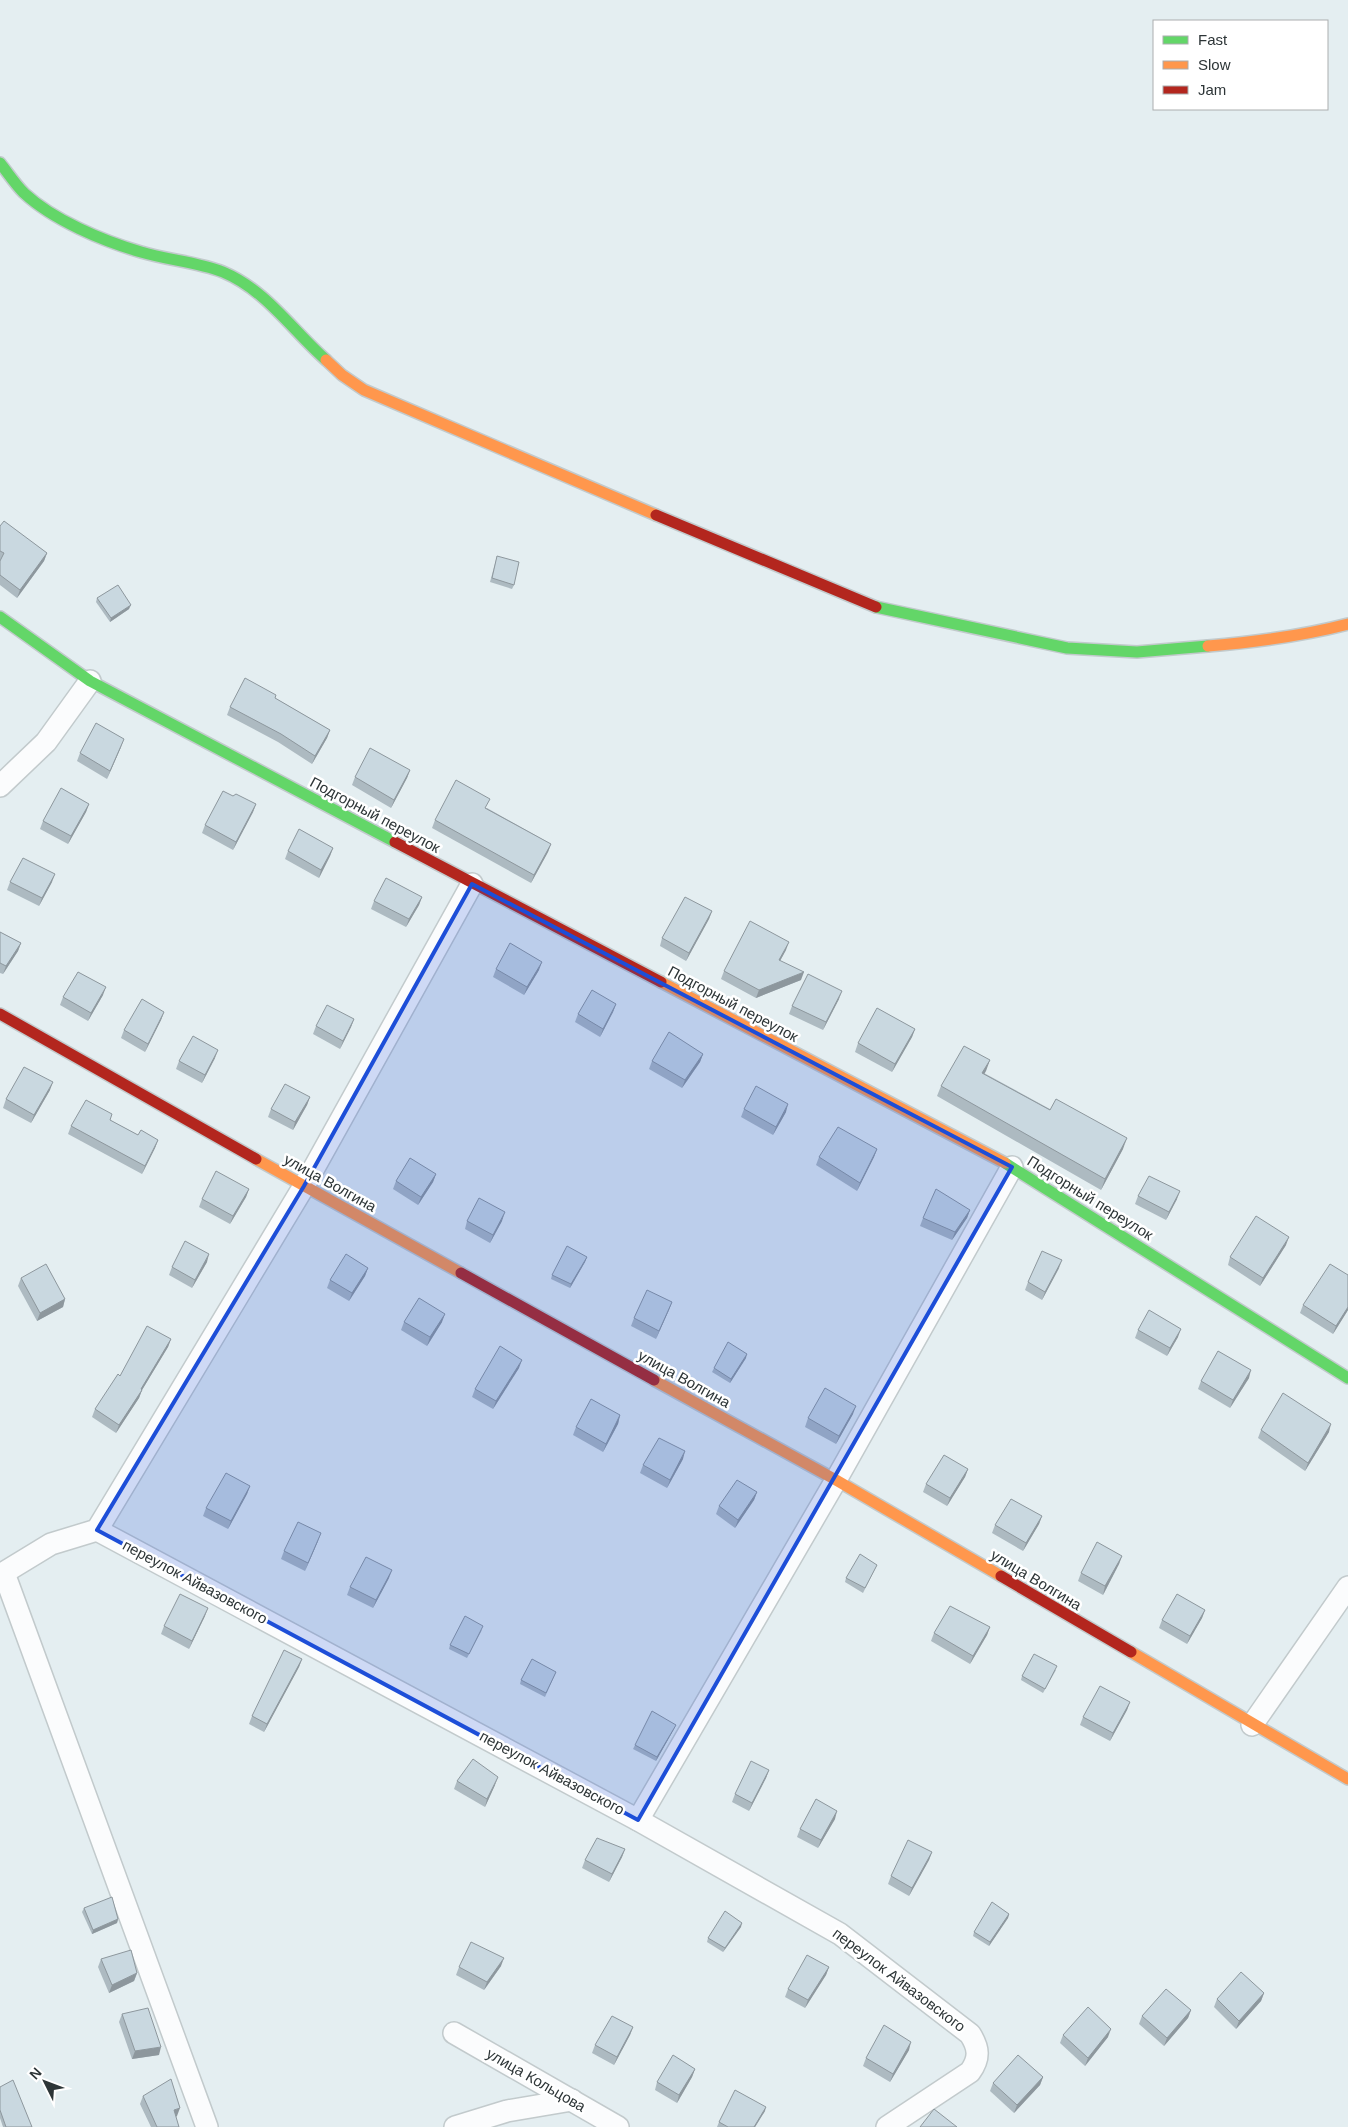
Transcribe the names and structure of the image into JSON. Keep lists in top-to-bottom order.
{
  "streets": {
    "street": [
      "Подгорный переулок",
      "улица Волгина",
      "переулок Айвазовского",
      "улица Кольцова"
    ]
  },
  "legend": ["Fast", "Slow", "Jam"],
  "north": "top left"
}
